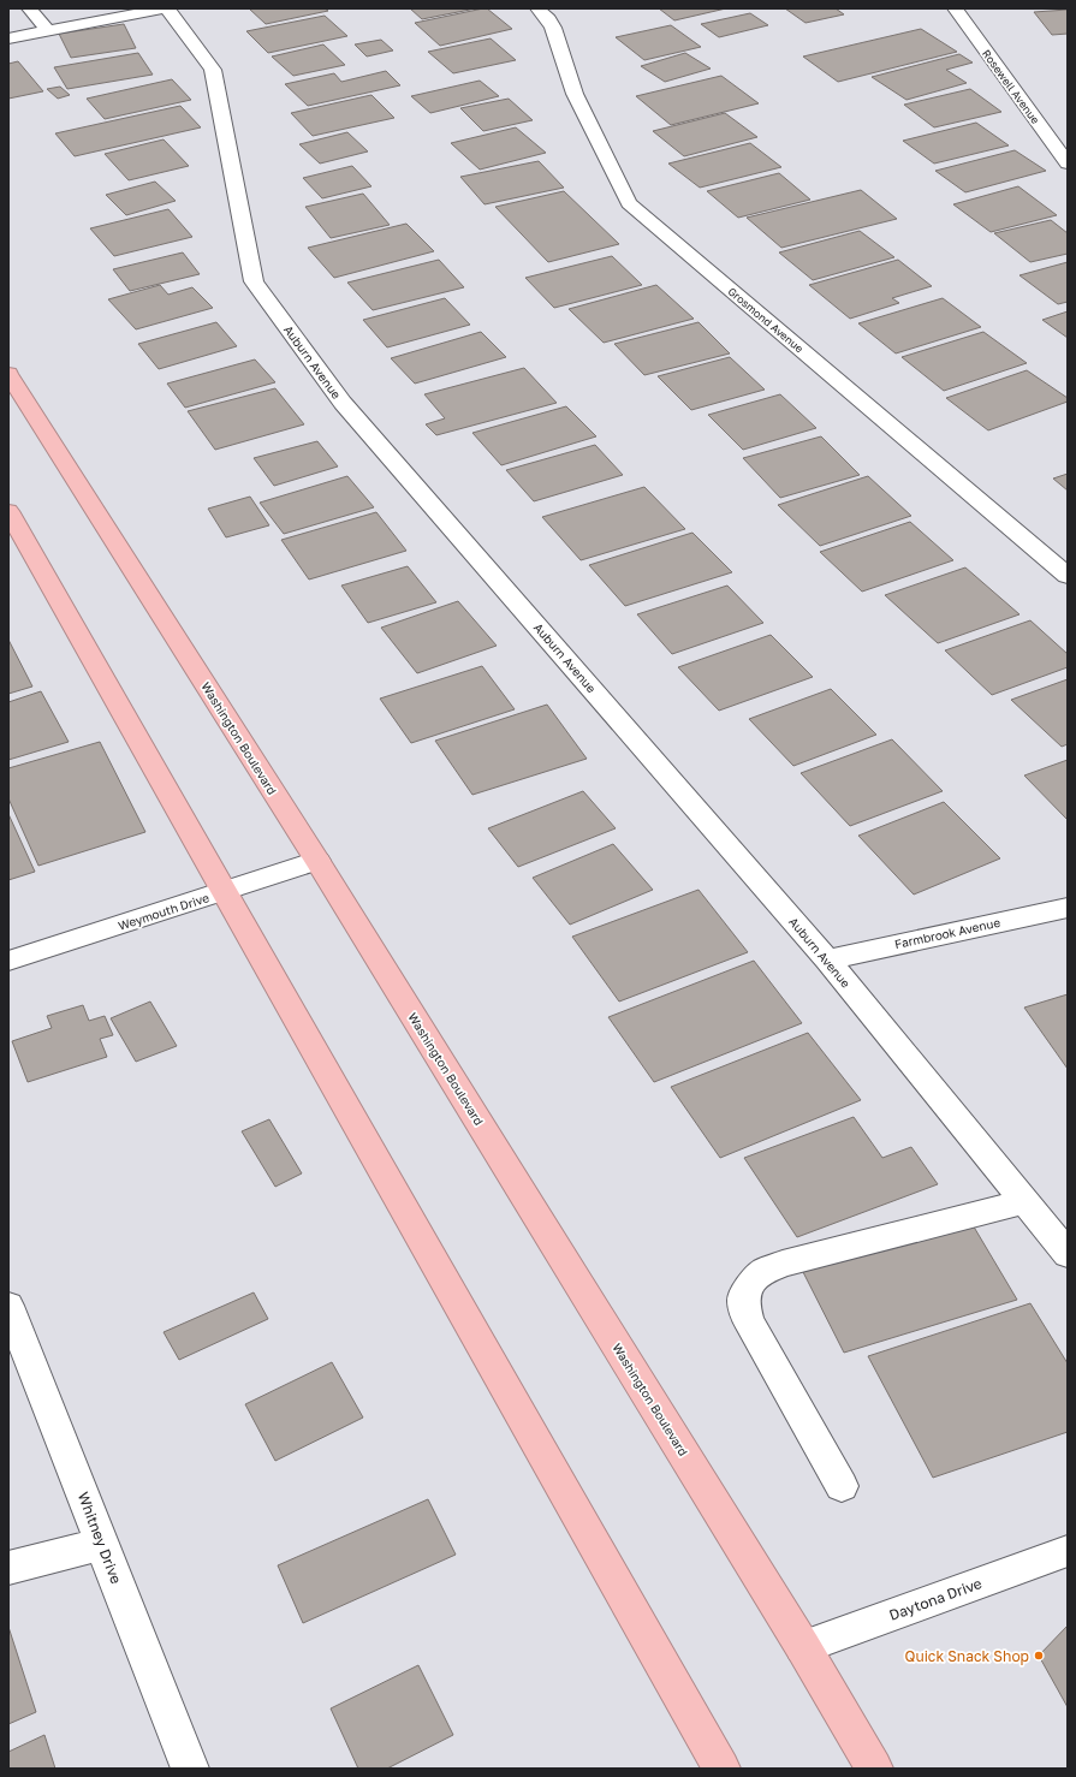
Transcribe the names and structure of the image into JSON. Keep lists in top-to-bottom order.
{
  "streets": {
    "highway": ["Washington Boulevard"],
    "street": [
      "Rosewell Avenue",
      "Grosmond Avenue",
      "Auburn Avenue",
      "Weymouth Drive",
      "Farmbrook Avenue",
      "Whitney Drive",
      "Daytona Drive"
    ]
  },
  "crossings": [
    ["Auburn Avenue", "Farmbrook Avenue"],
    ["Washington Boulevard", "Weymouth Drive"],
    ["Washington Boulevard", "Daytona Drive"]
  ],
  "places": ["Quick Snack Shop"]
}
